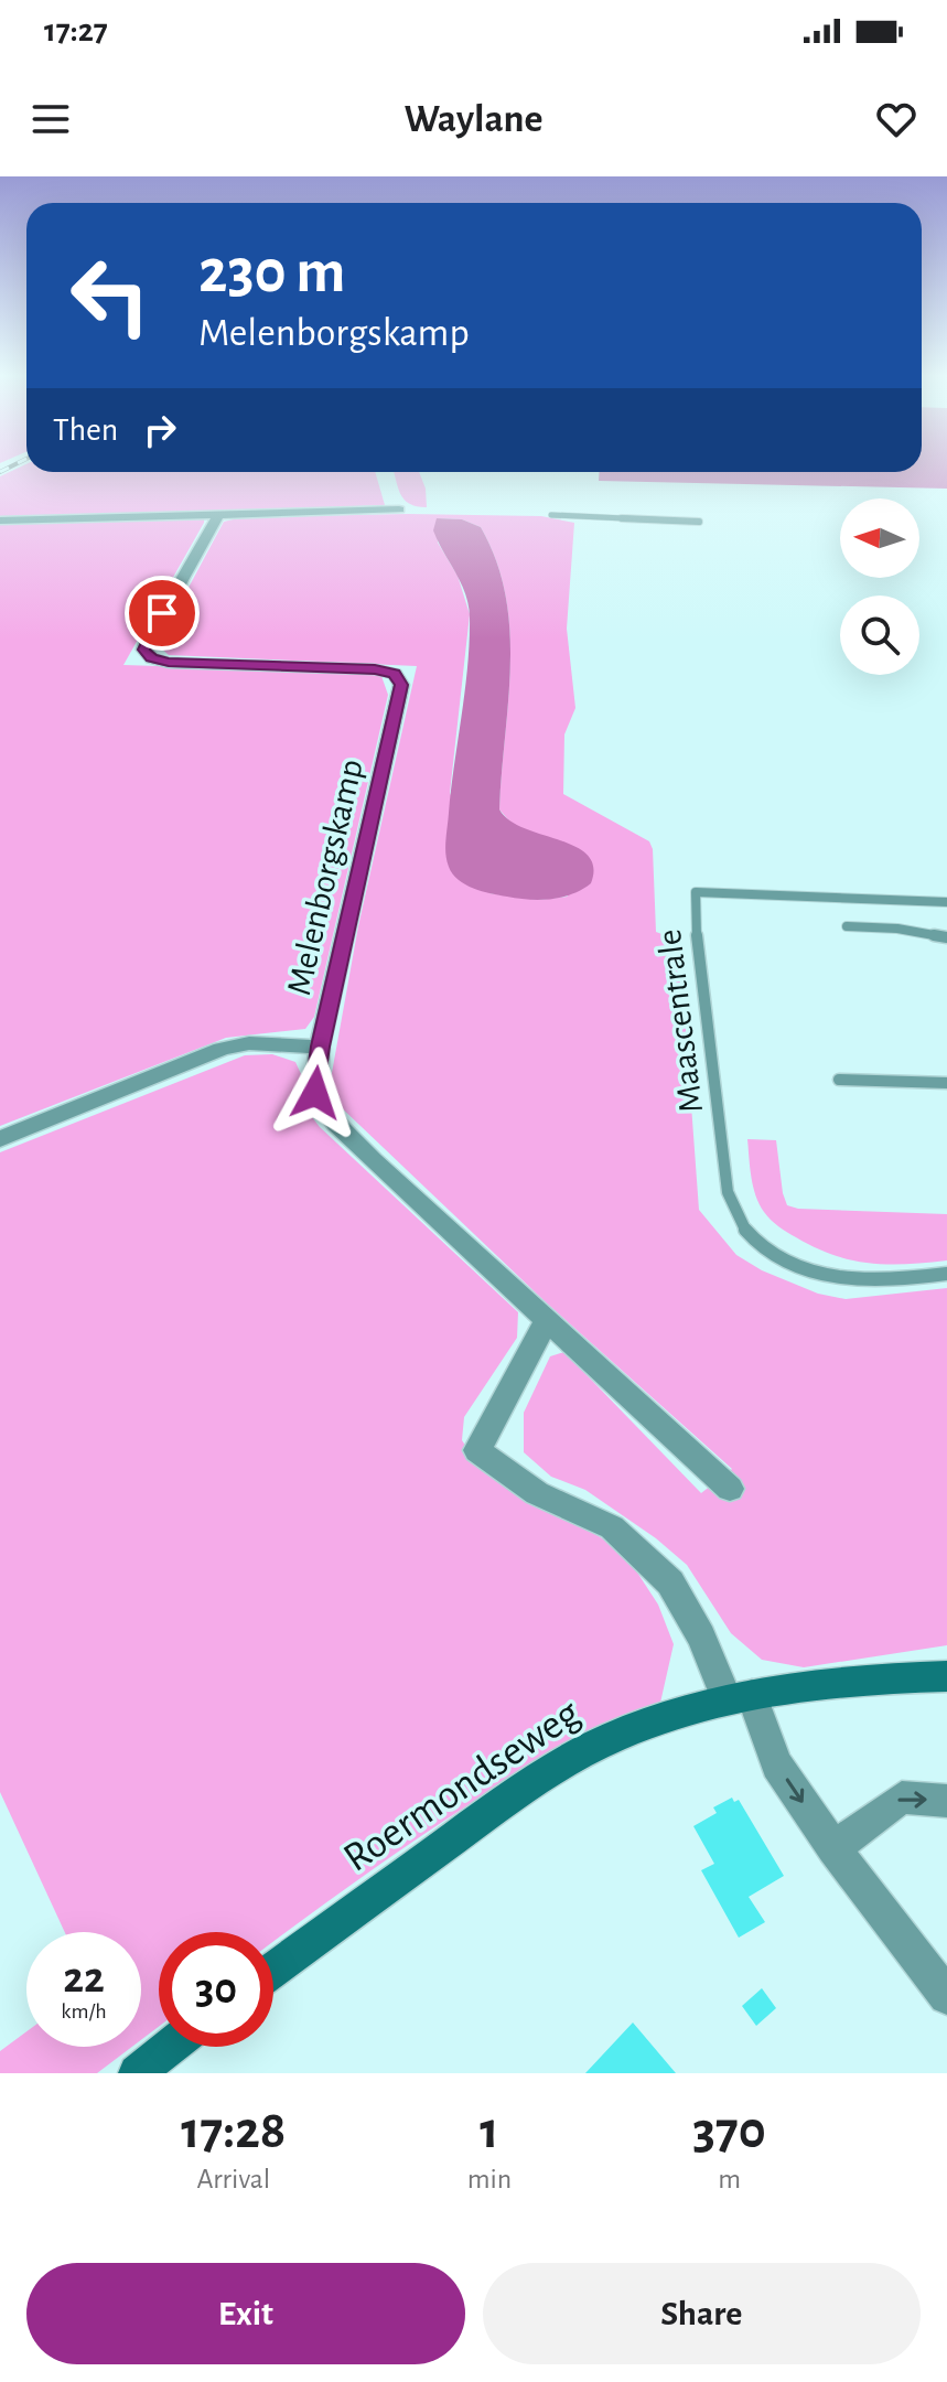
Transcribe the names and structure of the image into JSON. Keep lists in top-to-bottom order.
{
  "streets": {
    "main road": ["Roermondseweg"],
    "street": ["Melenborgskamp"],
    "lane": ["Maascentrale"]
  },
  "north": "left",
  "page": {
    "status": "17:27",
    "header": "Waylane",
    "turn": ["230 m", "Melenborgskamp"],
    "then": "Then",
    "speed": "22 km/h",
    "limit": "30",
    "eta": [
      "17:28",
      "Arrival",
      "1",
      "min",
      "370",
      "m"
    ],
    "buttons": ["Exit", "Share"]
  }
}
